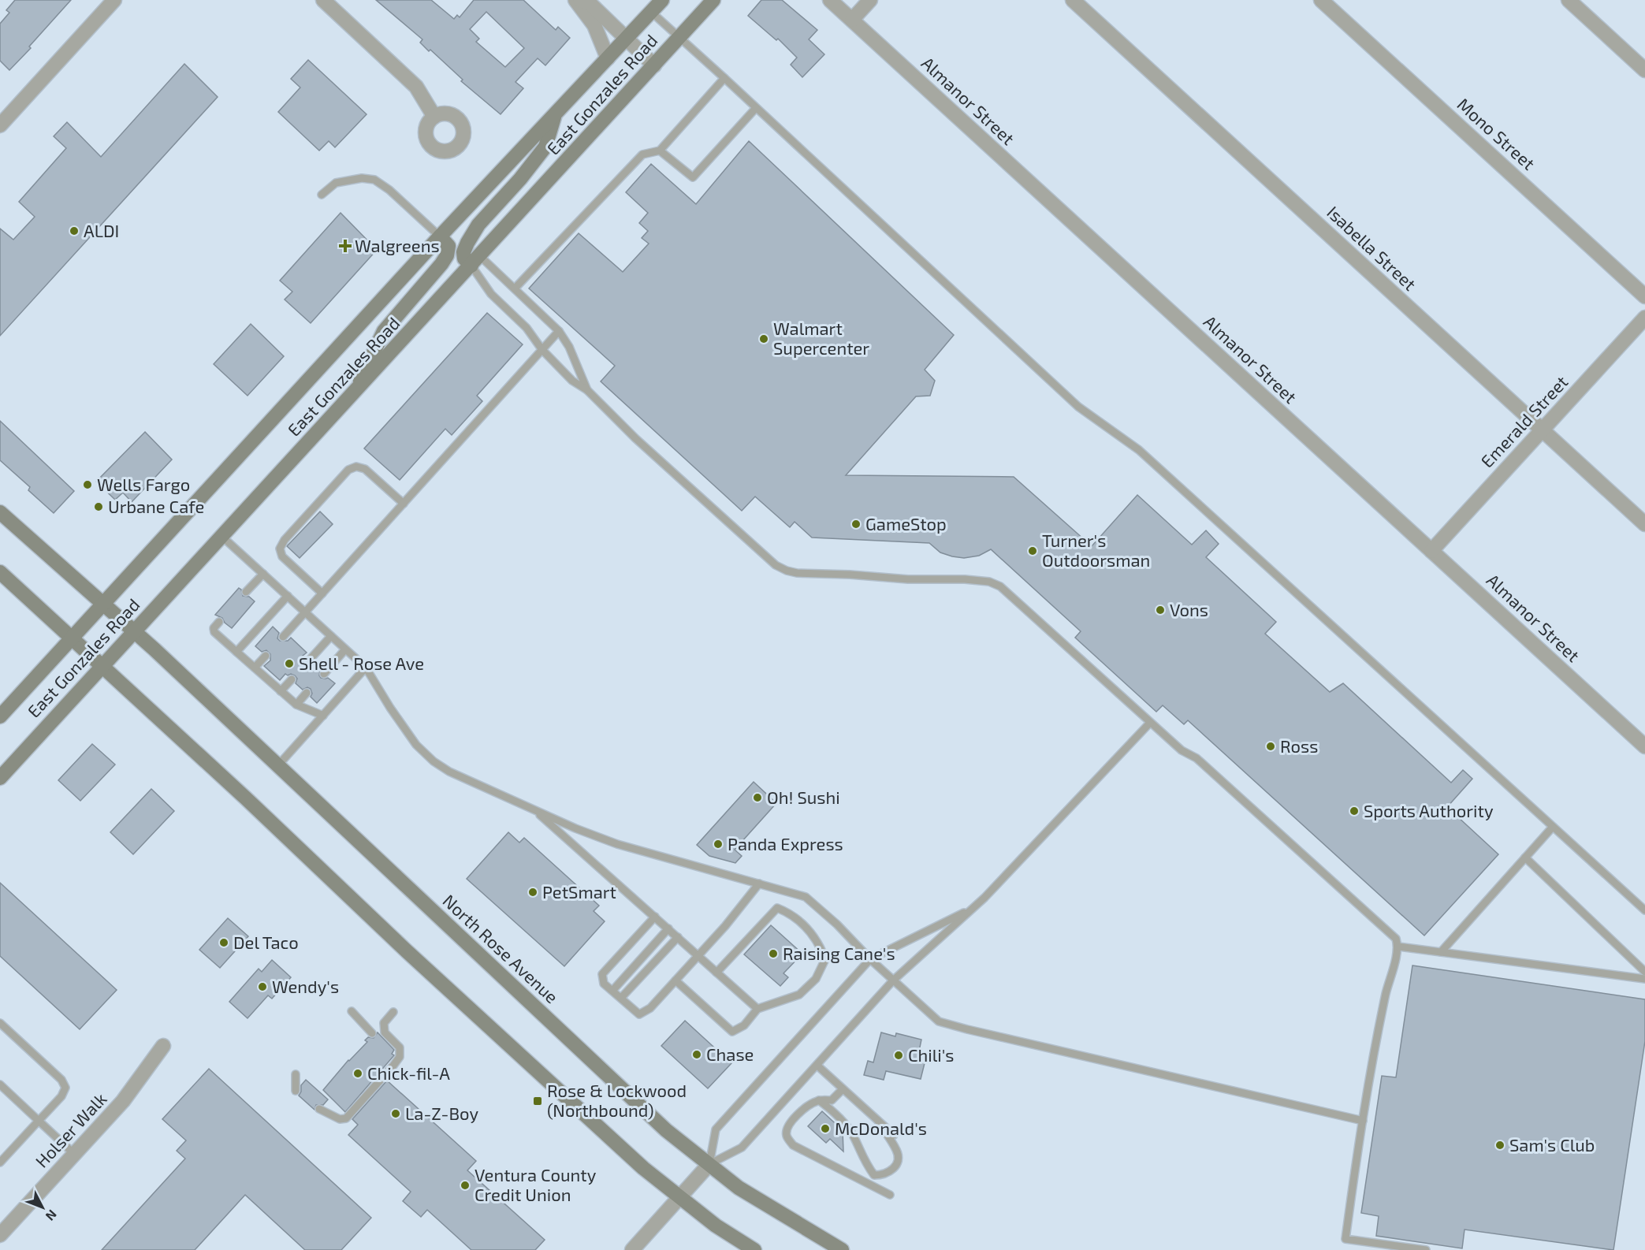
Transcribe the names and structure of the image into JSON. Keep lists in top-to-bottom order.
{
  "streets": {
    "main road": ["East Gonzales Road", "North Rose Avenue"],
    "street": [
      "Almanor Street",
      "Mono Street",
      "Isabella Street",
      "Emerald Street",
      "Holser Walk"
    ]
  },
  "crossings": [
    ["East Gonzales Road", "North Rose Avenue"],
    ["Almanor Street", "Emerald Street"],
    ["Isabella Street", "Emerald Street"]
  ],
  "places": {
    "other": [
      "ALDI",
      "Walmart Supercenter",
      "Wells Fargo",
      "Urbane Cafe",
      "GameStop",
      "Turner's Outdoorsman",
      "Vons",
      "Shell - Rose Ave",
      "Ross",
      "Oh! Sushi",
      "Sports Authority",
      "Panda Express",
      "PetSmart",
      "Del Taco",
      "Raising Cane's",
      "Wendy's",
      "Chase",
      "Chili's",
      "Chick-fil-A",
      "La-Z-Boy",
      "McDonald's",
      "Sam's Club",
      "Ventura County Credit Union"
    ],
    "health": ["Walgreens"],
    "transit": ["Rose & Lockwood (Northbound)"]
  },
  "north": "bottom right"
}
